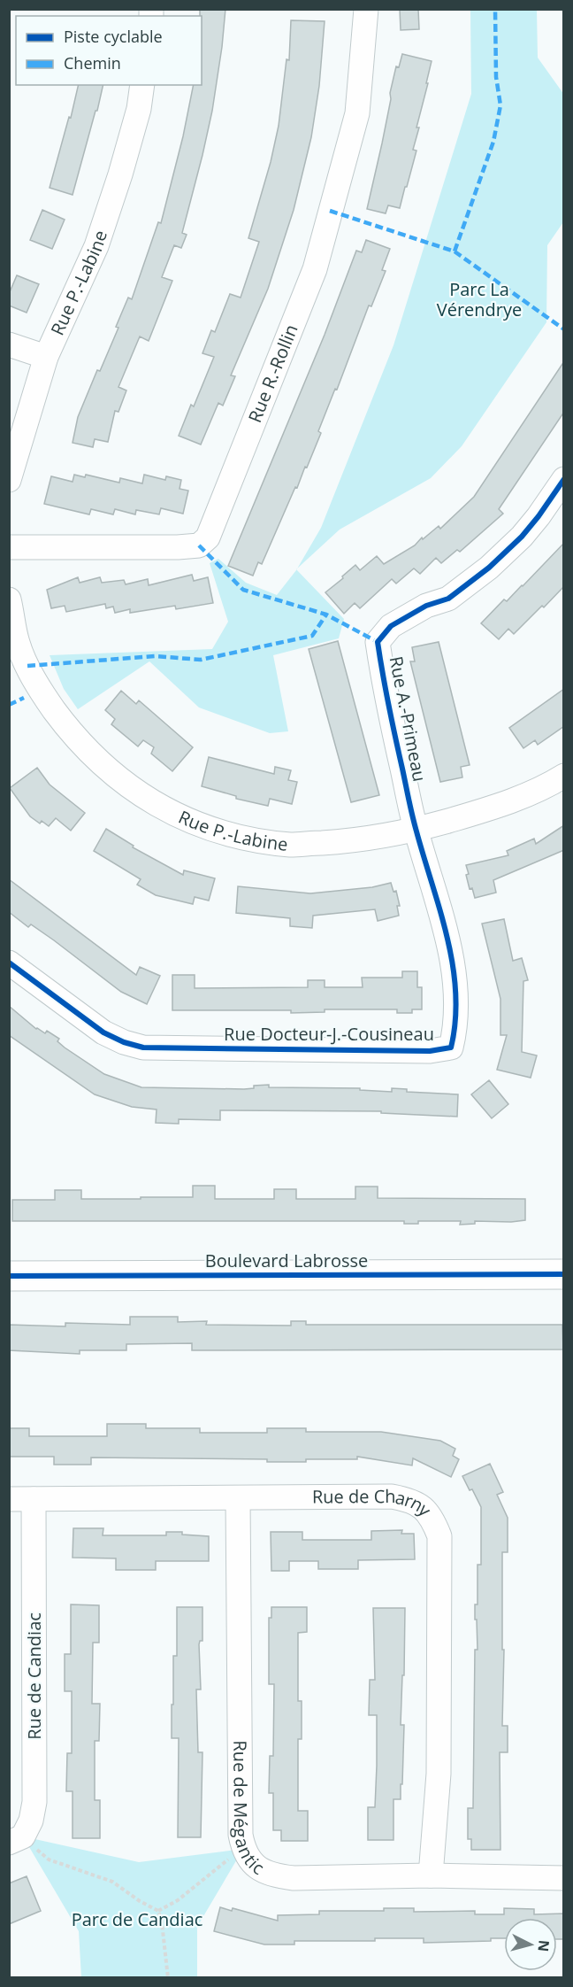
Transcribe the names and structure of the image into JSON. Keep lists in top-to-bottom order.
{
  "streets": {
    "main road": ["Boulevard Labrosse"],
    "street": [
      "Rue P.-Labine",
      "Rue R.-Rollin",
      "Rue A.-Primeau",
      "Rue Docteur-J.-Cousineau",
      "Rue de Charny",
      "Rue de Candiac",
      "Rue de Mégantic"
    ]
  },
  "crossings": [
    ["Rue P.-Labine", "Rue A.-Primeau"],
    ["Rue P.-Labine", "Rue Docteur-J.-Cousineau"],
    ["Rue A.-Primeau", "Rue Docteur-J.-Cousineau"],
    ["Rue de Charny", "Rue de Candiac"],
    ["Rue de Charny", "Rue de Mégantic"]
  ],
  "parks": ["Parc La Vérendrye", "Parc de Candiac"],
  "legend": ["Piste cyclable", "Chemin"],
  "north": "right"
}
